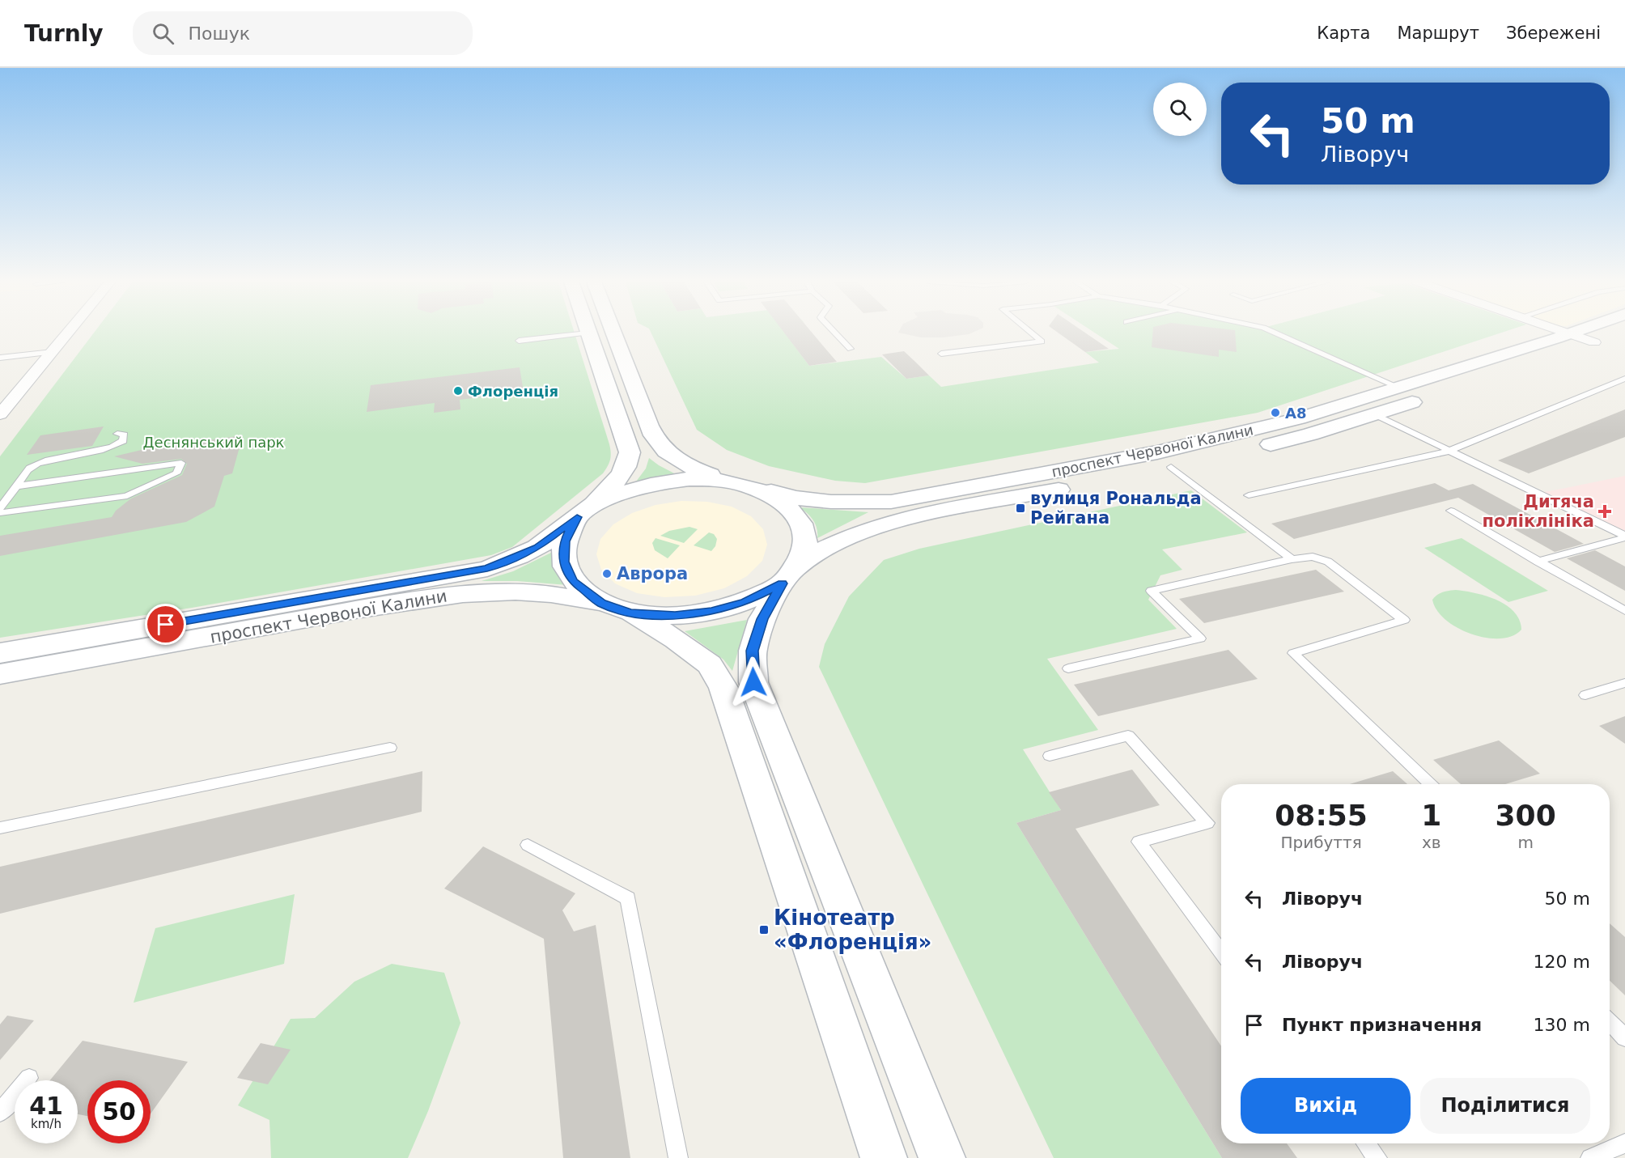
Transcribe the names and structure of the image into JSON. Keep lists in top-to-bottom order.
{
  "streets": {
    "main road": ["проспект Червоної Калини"]
  },
  "parks": ["Деснянський парк"],
  "places": {
    "other": ["Флоренція", "А8", "Аврора"],
    "transit": ["вулиця Рональда Рейгана", "Кінотеатр «Флоренція»"],
    "health": ["Дитяча поліклініка"]
  },
  "page": {
    "header": "Turnly",
    "search": "Пошук",
    "nav": ["Карта", "Маршрут", "Збережені"],
    "turn": ["50 m", "Ліворуч"],
    "eta": [
      "08:55",
      "Прибуття",
      "1",
      "хв",
      "300",
      "m"
    ],
    "list": [
      {
        "name": "Ліворуч",
        "value": "50 m"
      },
      {
        "name": "Ліворуч",
        "value": "120 m"
      },
      {
        "name": "Пункт призначення",
        "value": "130 m"
      }
    ],
    "buttons": ["Вихід", "Поділитися"],
    "speed": "41 km/h",
    "limit": "50"
  }
}
